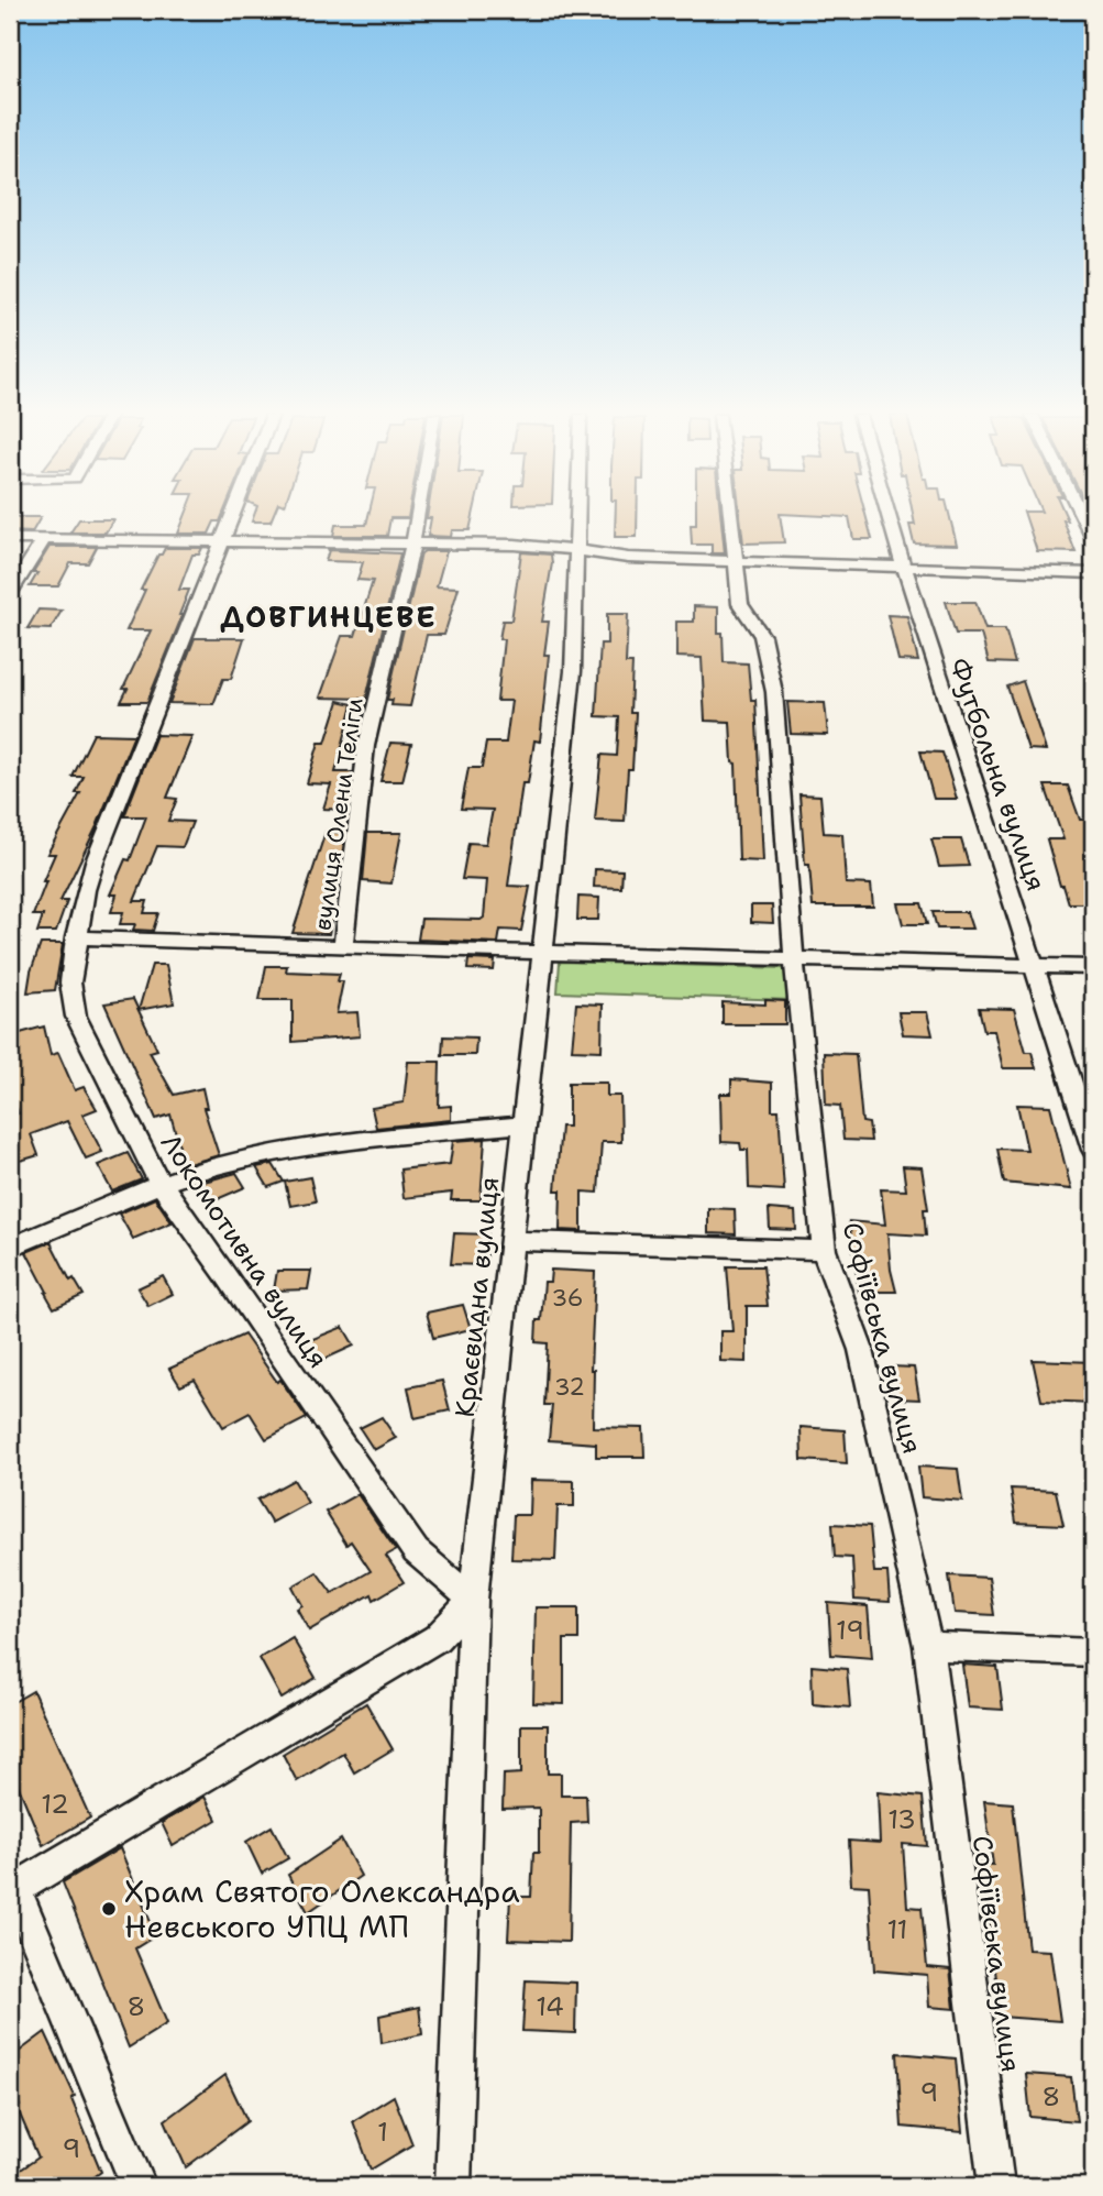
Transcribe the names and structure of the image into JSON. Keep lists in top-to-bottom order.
{
  "streets": {
    "street": [
      "Футбольна вулиця",
      "вулиця Олени Теліги",
      "Локомотивна вулиця",
      "Краєвидна вулиця",
      "Софіївська вулиця"
    ]
  },
  "crossings": [
    ["Локомотивна вулиця", "Краєвидна вулиця"]
  ],
  "districts": ["ДОВГИНЦЕВЕ"],
  "places": ["Храм Святого Олександра Невського УПЦ МП"],
  "house_numbers": [
    "36",
    "32",
    "19",
    "12",
    "13",
    "11",
    "8",
    "14",
    "9",
    "8",
    "1",
    "9"
  ]
}
